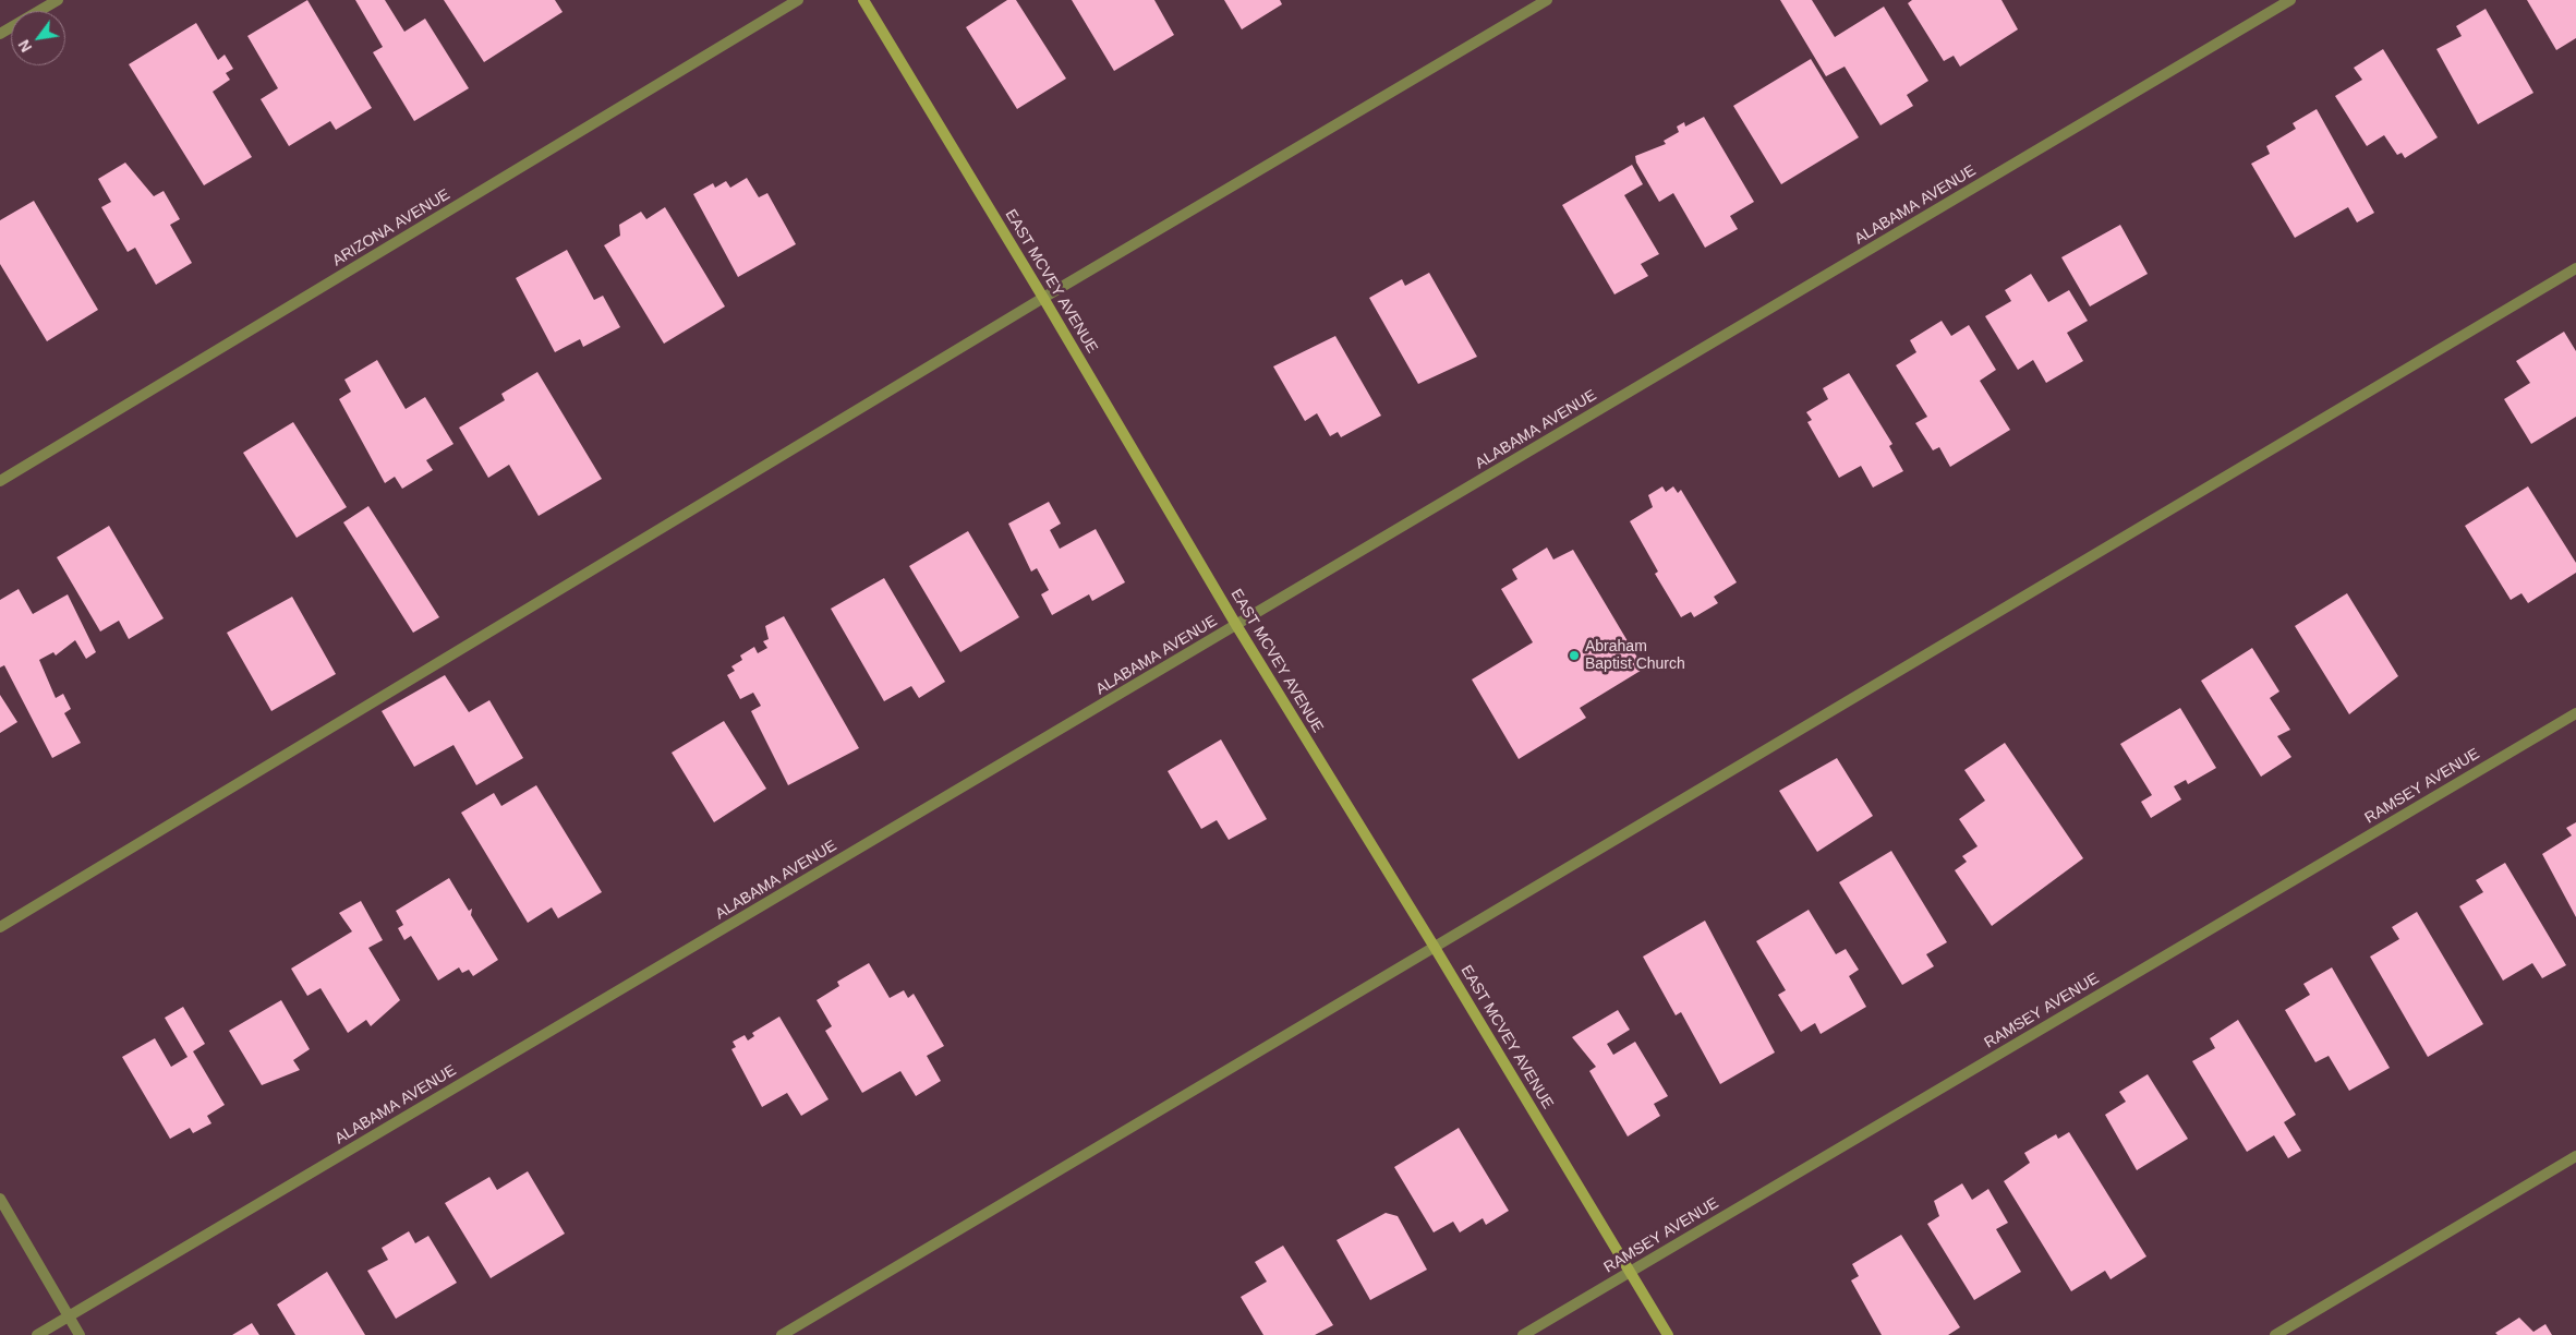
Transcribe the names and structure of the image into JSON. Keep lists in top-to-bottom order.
{
  "streets": {
    "street": [
      "ALABAMA AVENUE",
      "ARIZONA AVENUE",
      "EAST MCVEY AVENUE",
      "RAMSEY AVENUE"
    ]
  },
  "crossings": [
    ["ALABAMA AVENUE", "EAST MCVEY AVENUE"],
    ["EAST MCVEY AVENUE", "RAMSEY AVENUE"]
  ],
  "places": ["Abraham Baptist Church"],
  "north": "bottom left"
}
